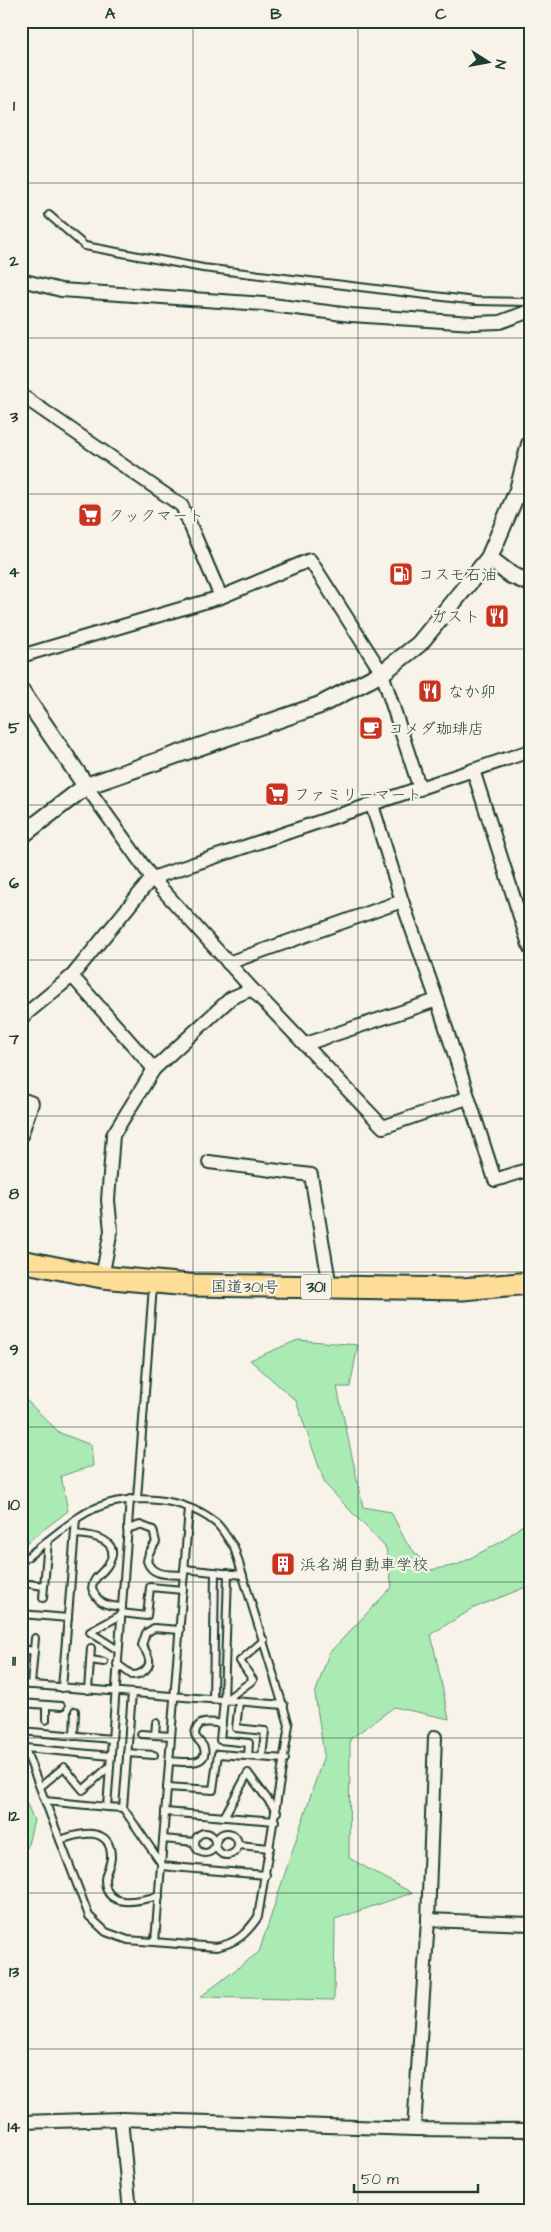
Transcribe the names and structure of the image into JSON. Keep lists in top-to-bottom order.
{
  "streets": {
    "highway": ["国道301号", "301"]
  },
  "places": {
    "supermarket": ["クックマート", "ファミリーマート"],
    "fuel station": ["コスモ石油"],
    "restaurant": ["ガスト", "なか卯"],
    "cafe": ["コメダ珈琲店"],
    "building": ["浜名湖自動車学校"]
  },
  "scale_bar": "50 m",
  "north": "right",
  "grid": {
    "columns": ["A", "B", "C"],
    "rows": [
      "1",
      "2",
      "3",
      "4",
      "5",
      "6",
      "7",
      "8",
      "9",
      "10",
      "11",
      "12",
      "13",
      "14"
    ]
  }
}
